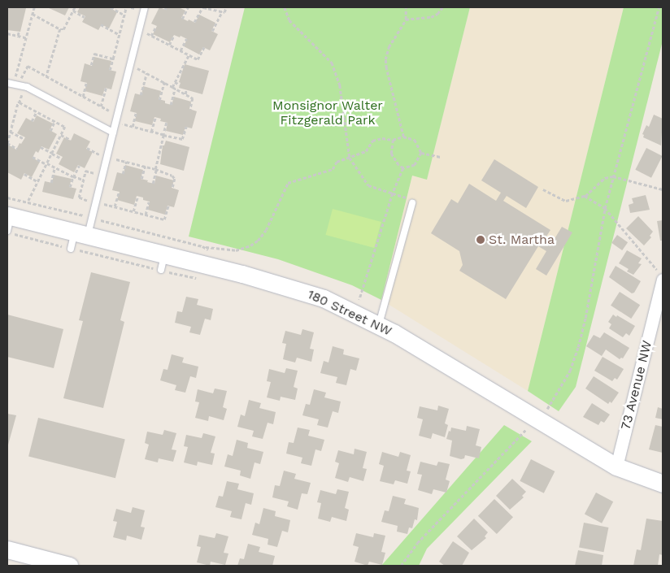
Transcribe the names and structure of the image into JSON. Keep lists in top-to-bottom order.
{
  "streets": {
    "street": ["180 Street NW", "73 Avenue NW"]
  },
  "crossings": [
    ["180 Street NW", "73 Avenue NW"]
  ],
  "parks": ["Monsignor Walter Fitzgerald Park"],
  "places": ["St. Martha"]
}
